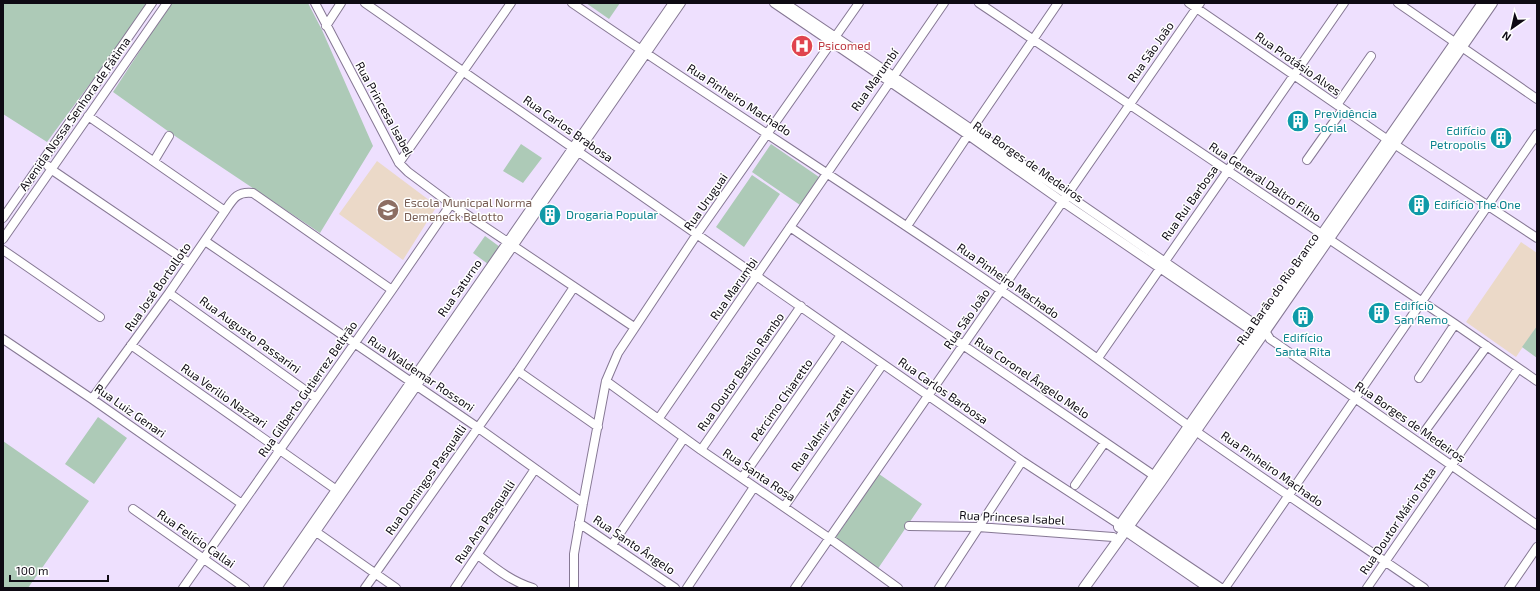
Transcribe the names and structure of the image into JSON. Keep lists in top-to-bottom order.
{
  "streets": {
    "main road": ["Rua Barão do Rio Branco"],
    "street": [
      "Rua São João",
      "Rua Protásio Alves",
      "Rua Marumbí",
      "Rua Pinheiro Machado",
      "Rua Princesa Isabel",
      "Avenida Nossa Senhora de Fátima",
      "Rua Carlos Brabosa",
      "Rua Borges de Medeiros",
      "Rua General Daltro Filho",
      "Rua Uruguai",
      "Rua Rui Barbosa",
      "Rua José Bortolloto",
      "Rua Saturno",
      "Rua Marumbi",
      "Rua Augusto Passarini",
      "Rua Doutor Basílio Rambo",
      "Rua Waldemar Rossoni",
      "Rua Coronel Ângelo Melo",
      "Rua Gilberto Gutierrez Beltrão",
      "Rua Carlos Barbosa",
      "Rua Verilio Nazzari",
      "Pércimo Chiaretto",
      "Rua Luiz Genari",
      "Rua Valmir Zanetti",
      "Rua Santa Rosa",
      "Rua Domingos Pasqualli",
      "Rua Doutor Mário Totta",
      "Rua Ana Pasqualli",
      "Rua Felício Callai",
      "Rua Santo Ângelo"
    ]
  },
  "crossings": [
    ["Rua São João", "Rua Protásio Alves"],
    ["Rua São João", "Rua Pinheiro Machado"],
    ["Rua São João", "Rua Borges de Medeiros"],
    ["Rua São João", "Rua General Daltro Filho"],
    ["Rua São João", "Rua Coronel Ângelo Melo"],
    ["Rua São João", "Rua Carlos Barbosa"],
    ["Rua São João", "Rua Santa Rosa"],
    ["Rua Protásio Alves", "Rua Rui Barbosa"],
    ["Rua Protásio Alves", "Rua Barão do Rio Branco"],
    ["Rua Marumbí", "Rua Pinheiro Machado"],
    ["Rua Marumbí", "Rua Borges de Medeiros"],
    ["Rua Marumbí", "Rua Marumbi"],
    ["Rua Pinheiro Machado", "Rua Uruguai"],
    ["Rua Pinheiro Machado", "Rua Rui Barbosa"],
    ["Rua Pinheiro Machado", "Rua Saturno"],
    ["Rua Pinheiro Machado", "Rua Marumbi"],
    ["Rua Pinheiro Machado", "Rua Barão do Rio Branco"],
    ["Rua Pinheiro Machado", "Rua Doutor Mário Totta"],
    ["Rua Princesa Isabel", "Rua Uruguai"],
    ["Rua Princesa Isabel", "Rua Saturno"],
    ["Rua Princesa Isabel", "Rua Barão do Rio Branco"],
    ["Rua Princesa Isabel", "Rua Gilberto Gutierrez Beltrão"],
    ["Rua Princesa Isabel", "Rua Domingos Pasqualli"],
    ["Rua Carlos Brabosa", "Rua Uruguai"],
    ["Rua Carlos Brabosa", "Rua Saturno"],
    ["Rua Carlos Brabosa", "Rua Marumbi"],
    ["Rua Carlos Brabosa", "Rua Carlos Barbosa"],
    ["Rua Borges de Medeiros", "Rua Uruguai"],
    ["Rua Borges de Medeiros", "Rua Rui Barbosa"],
    ["Rua Borges de Medeiros", "Rua Barão do Rio Branco"],
    ["Rua Borges de Medeiros", "Rua Doutor Mário Totta"],
    ["Rua General Daltro Filho", "Rua Rui Barbosa"],
    ["Rua General Daltro Filho", "Rua Barão do Rio Branco"],
    ["Rua General Daltro Filho", "Rua Doutor Mário Totta"],
    ["Rua Uruguai", "Rua Waldemar Rossoni"],
    ["Rua Uruguai", "Rua Santa Rosa"],
    ["Rua Uruguai", "Rua Santo Ângelo"],
    ["Rua José Bortolloto", "Rua Augusto Passarini"],
    ["Rua José Bortolloto", "Rua Waldemar Rossoni"],
    ["Rua José Bortolloto", "Rua Gilberto Gutierrez Beltrão"],
    ["Rua José Bortolloto", "Rua Verilio Nazzari"],
    ["Rua José Bortolloto", "Rua Luiz Genari"],
    ["Rua Saturno", "Rua Waldemar Rossoni"],
    ["Rua Saturno", "Rua Verilio Nazzari"],
    ["Rua Marumbi", "Rua Coronel Ângelo Melo"],
    ["Rua Marumbi", "Rua Carlos Barbosa"],
    ["Rua Marumbi", "Rua Santa Rosa"],
    ["Rua Barão do Rio Branco", "Rua Coronel Ângelo Melo"],
    ["Rua Barão do Rio Branco", "Rua Carlos Barbosa"],
    ["Rua Augusto Passarini", "Rua Gilberto Gutierrez Beltrão"],
    ["Rua Doutor Basílio Rambo", "Rua Carlos Barbosa"],
    ["Rua Doutor Basílio Rambo", "Rua Santa Rosa"],
    ["Rua Waldemar Rossoni", "Rua Gilberto Gutierrez Beltrão"],
    ["Rua Waldemar Rossoni", "Rua Domingos Pasqualli"],
    ["Rua Waldemar Rossoni", "Rua Ana Pasqualli"],
    ["Rua Gilberto Gutierrez Beltrão", "Rua Verilio Nazzari"],
    ["Rua Gilberto Gutierrez Beltrão", "Rua Luiz Genari"],
    ["Rua Gilberto Gutierrez Beltrão", "Rua Felício Callai"],
    ["Rua Carlos Barbosa", "Pércimo Chiaretto"],
    ["Rua Carlos Barbosa", "Rua Valmir Zanetti"],
    ["Pércimo Chiaretto", "Rua Santa Rosa"],
    ["Rua Valmir Zanetti", "Rua Santa Rosa"]
  ],
  "places": {
    "hospital": ["Psicomed"],
    "building": [
      "Previdência Social",
      "Edifício Petropolis",
      "Edifício The One",
      "Drogaria Popular",
      "Edifício San Remo",
      "Edifício Santa Rita"
    ],
    "school or university": ["Escola Municpal Norma Demeneck Belotto"]
  },
  "scale_bar": "100 m",
  "north": "bottom left"
}
